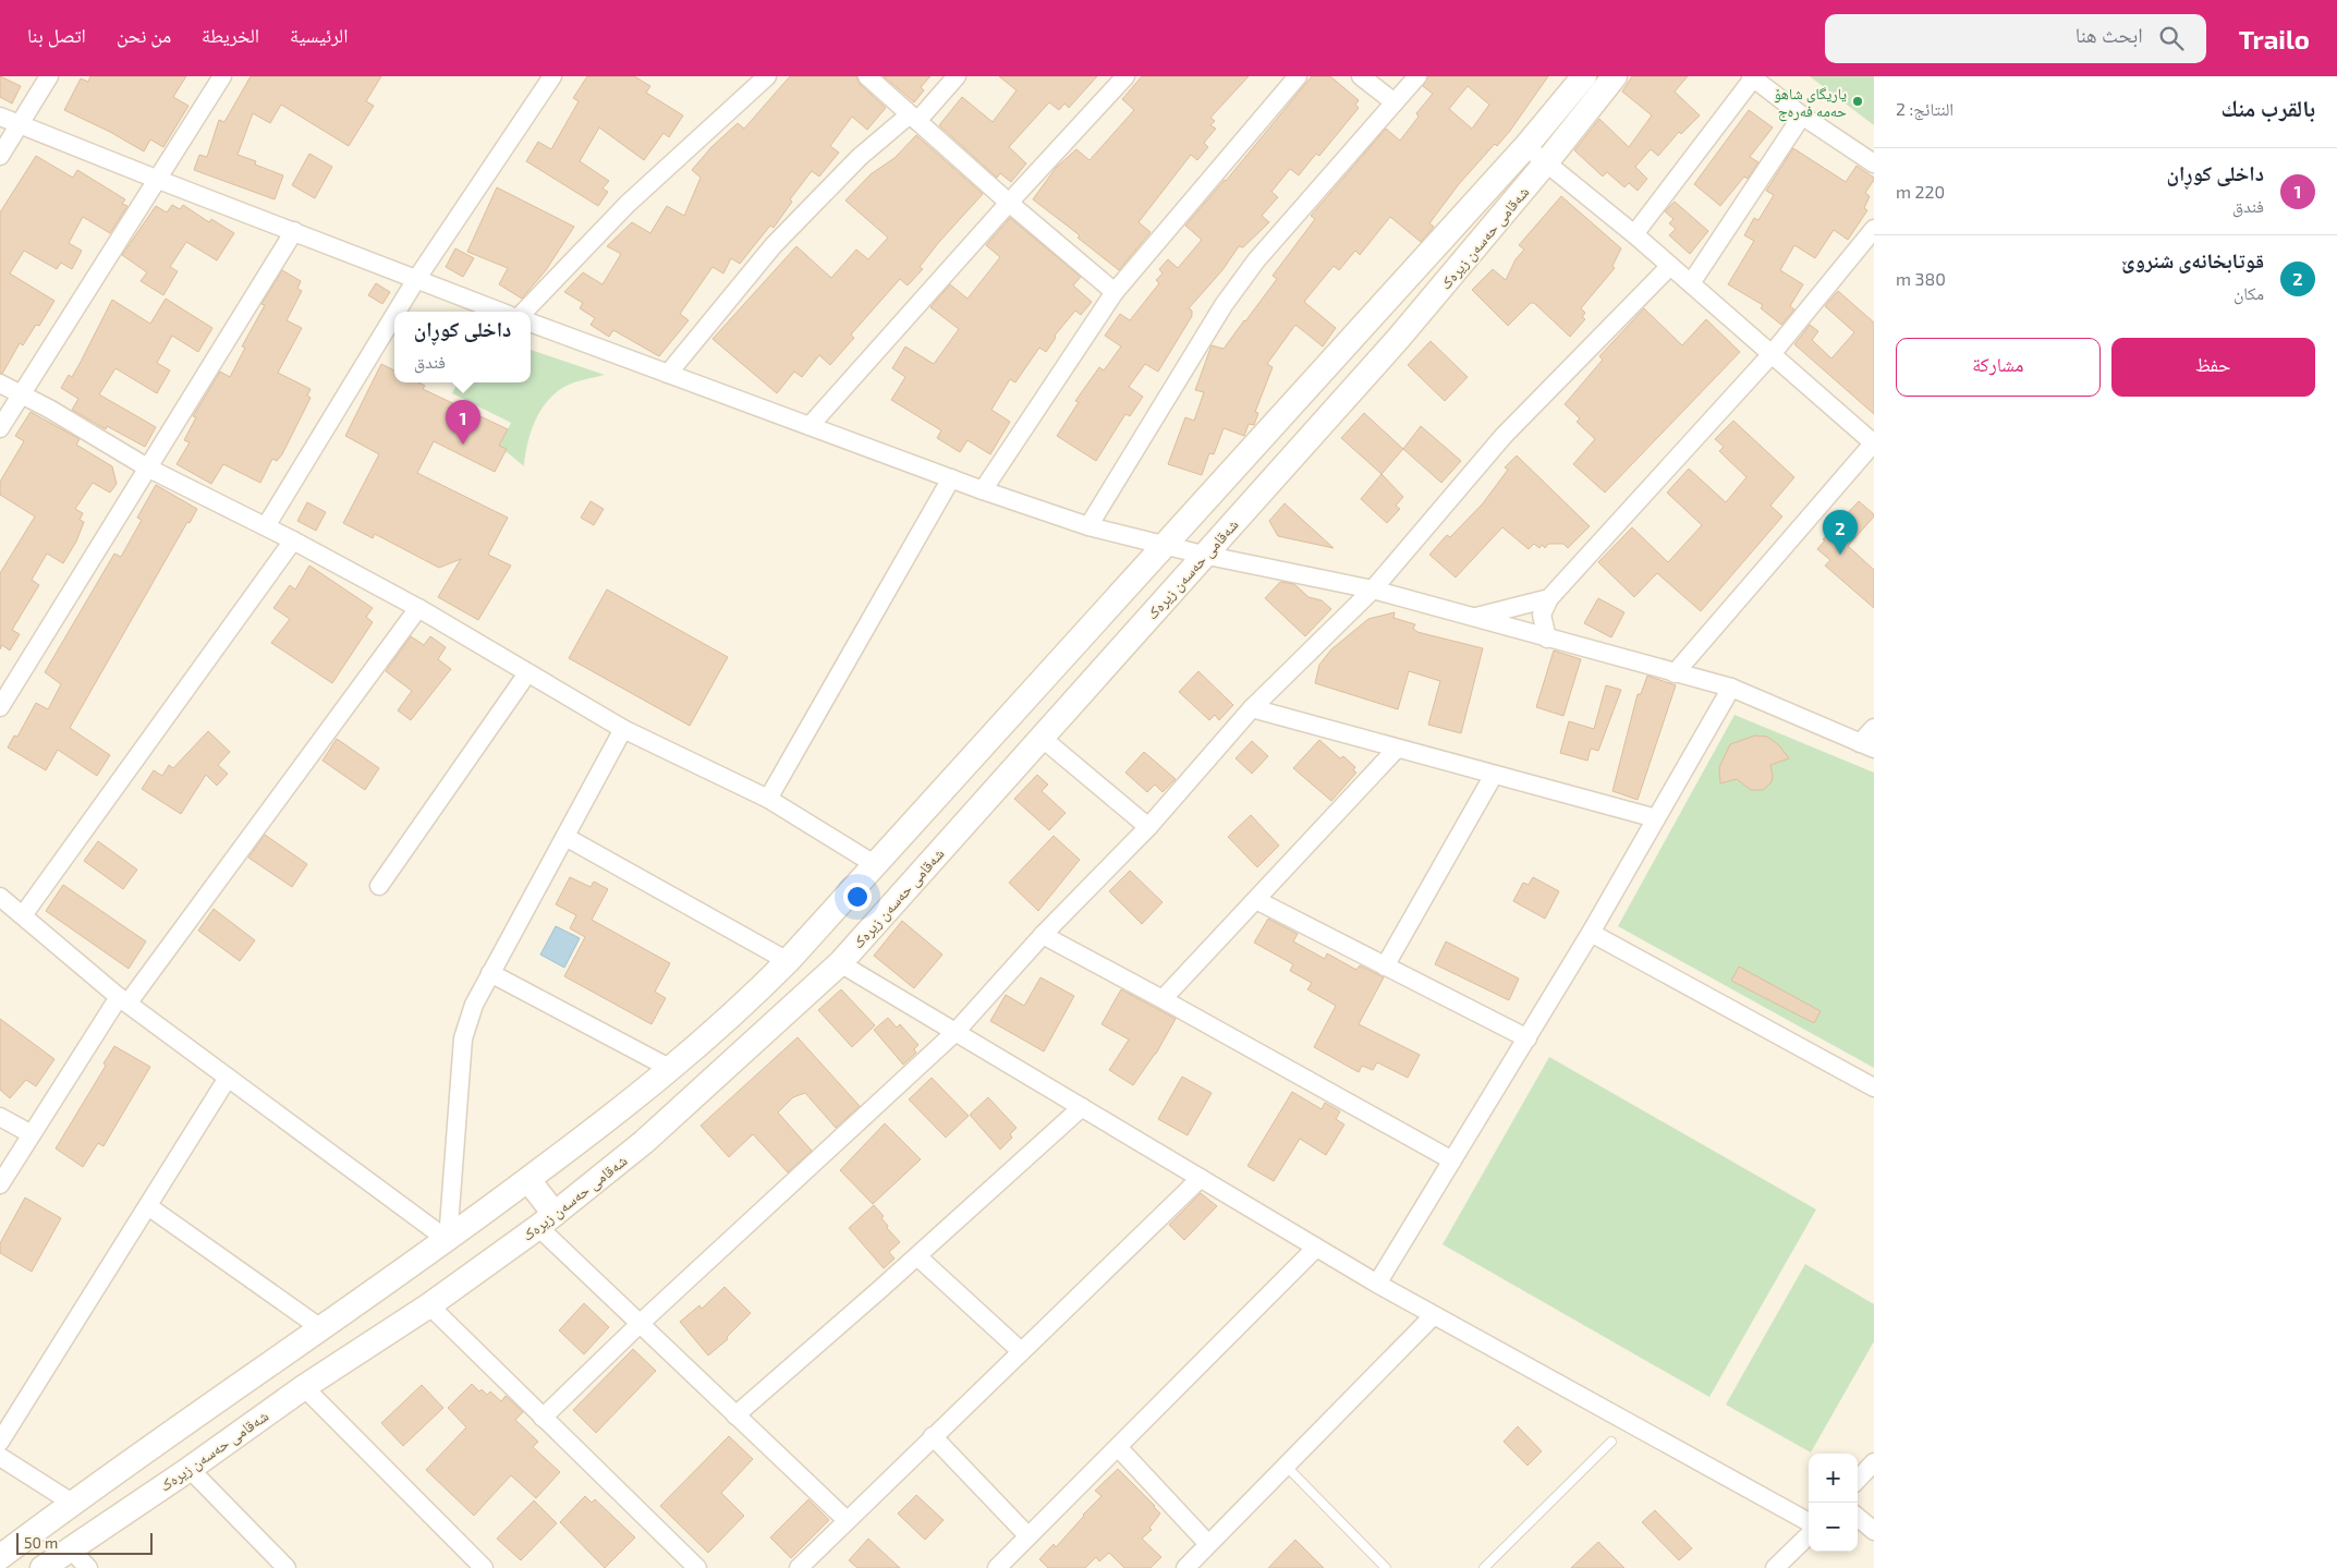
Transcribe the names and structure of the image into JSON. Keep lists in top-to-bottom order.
{
  "streets": {
    "main road": ["شەقامی حەسەن زیرەک"]
  },
  "places": ["یاریگای شاهۆ حەمە فەرەج"],
  "scale_bar": "50 m",
  "page": {
    "header": "Trailo",
    "search": "ابحث هنا",
    "nav": [
      "الرئيسية",
      "الخريطة",
      "من نحن",
      "اتصل بنا"
    ],
    "heading": ["بالقرب منك", "النتائج: 2"],
    "list": [
      {
        "mark": "1",
        "name": "داخلی کوڕان",
        "note": "فندق",
        "value": "220 m"
      },
      {
        "mark": "2",
        "name": "قوتابخانەی شنروێ",
        "note": "مكان",
        "value": "380 m"
      }
    ],
    "popup": ["داخلی کوڕان", "فندق"],
    "buttons": ["حفظ", "مشاركة"],
    "pins": ["1", "2"],
    "map_buttons": ["+", "−"],
    "scale": "50 m"
  }
}
